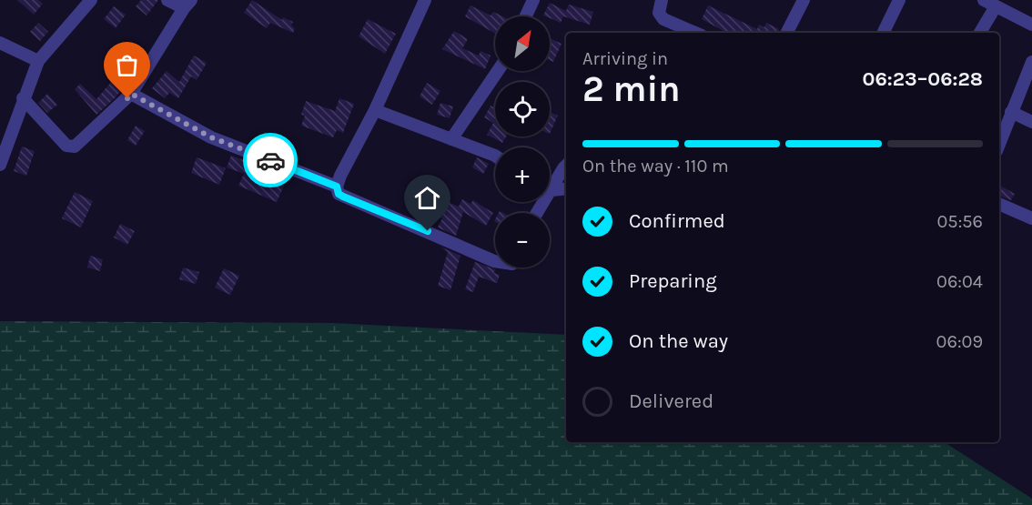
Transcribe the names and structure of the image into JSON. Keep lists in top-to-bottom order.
{
  "north": "top right",
  "page": {
    "map_buttons": ["+", "−"],
    "heading": ["2 min", "Arriving in", "06:23–06:28"],
    "bar": "On the way · 110 m",
    "list": [
      ["Confirmed", "05:56"],
      ["Preparing", "06:04"],
      ["On the way", "06:09"],
      "Delivered"
    ]
  }
}
